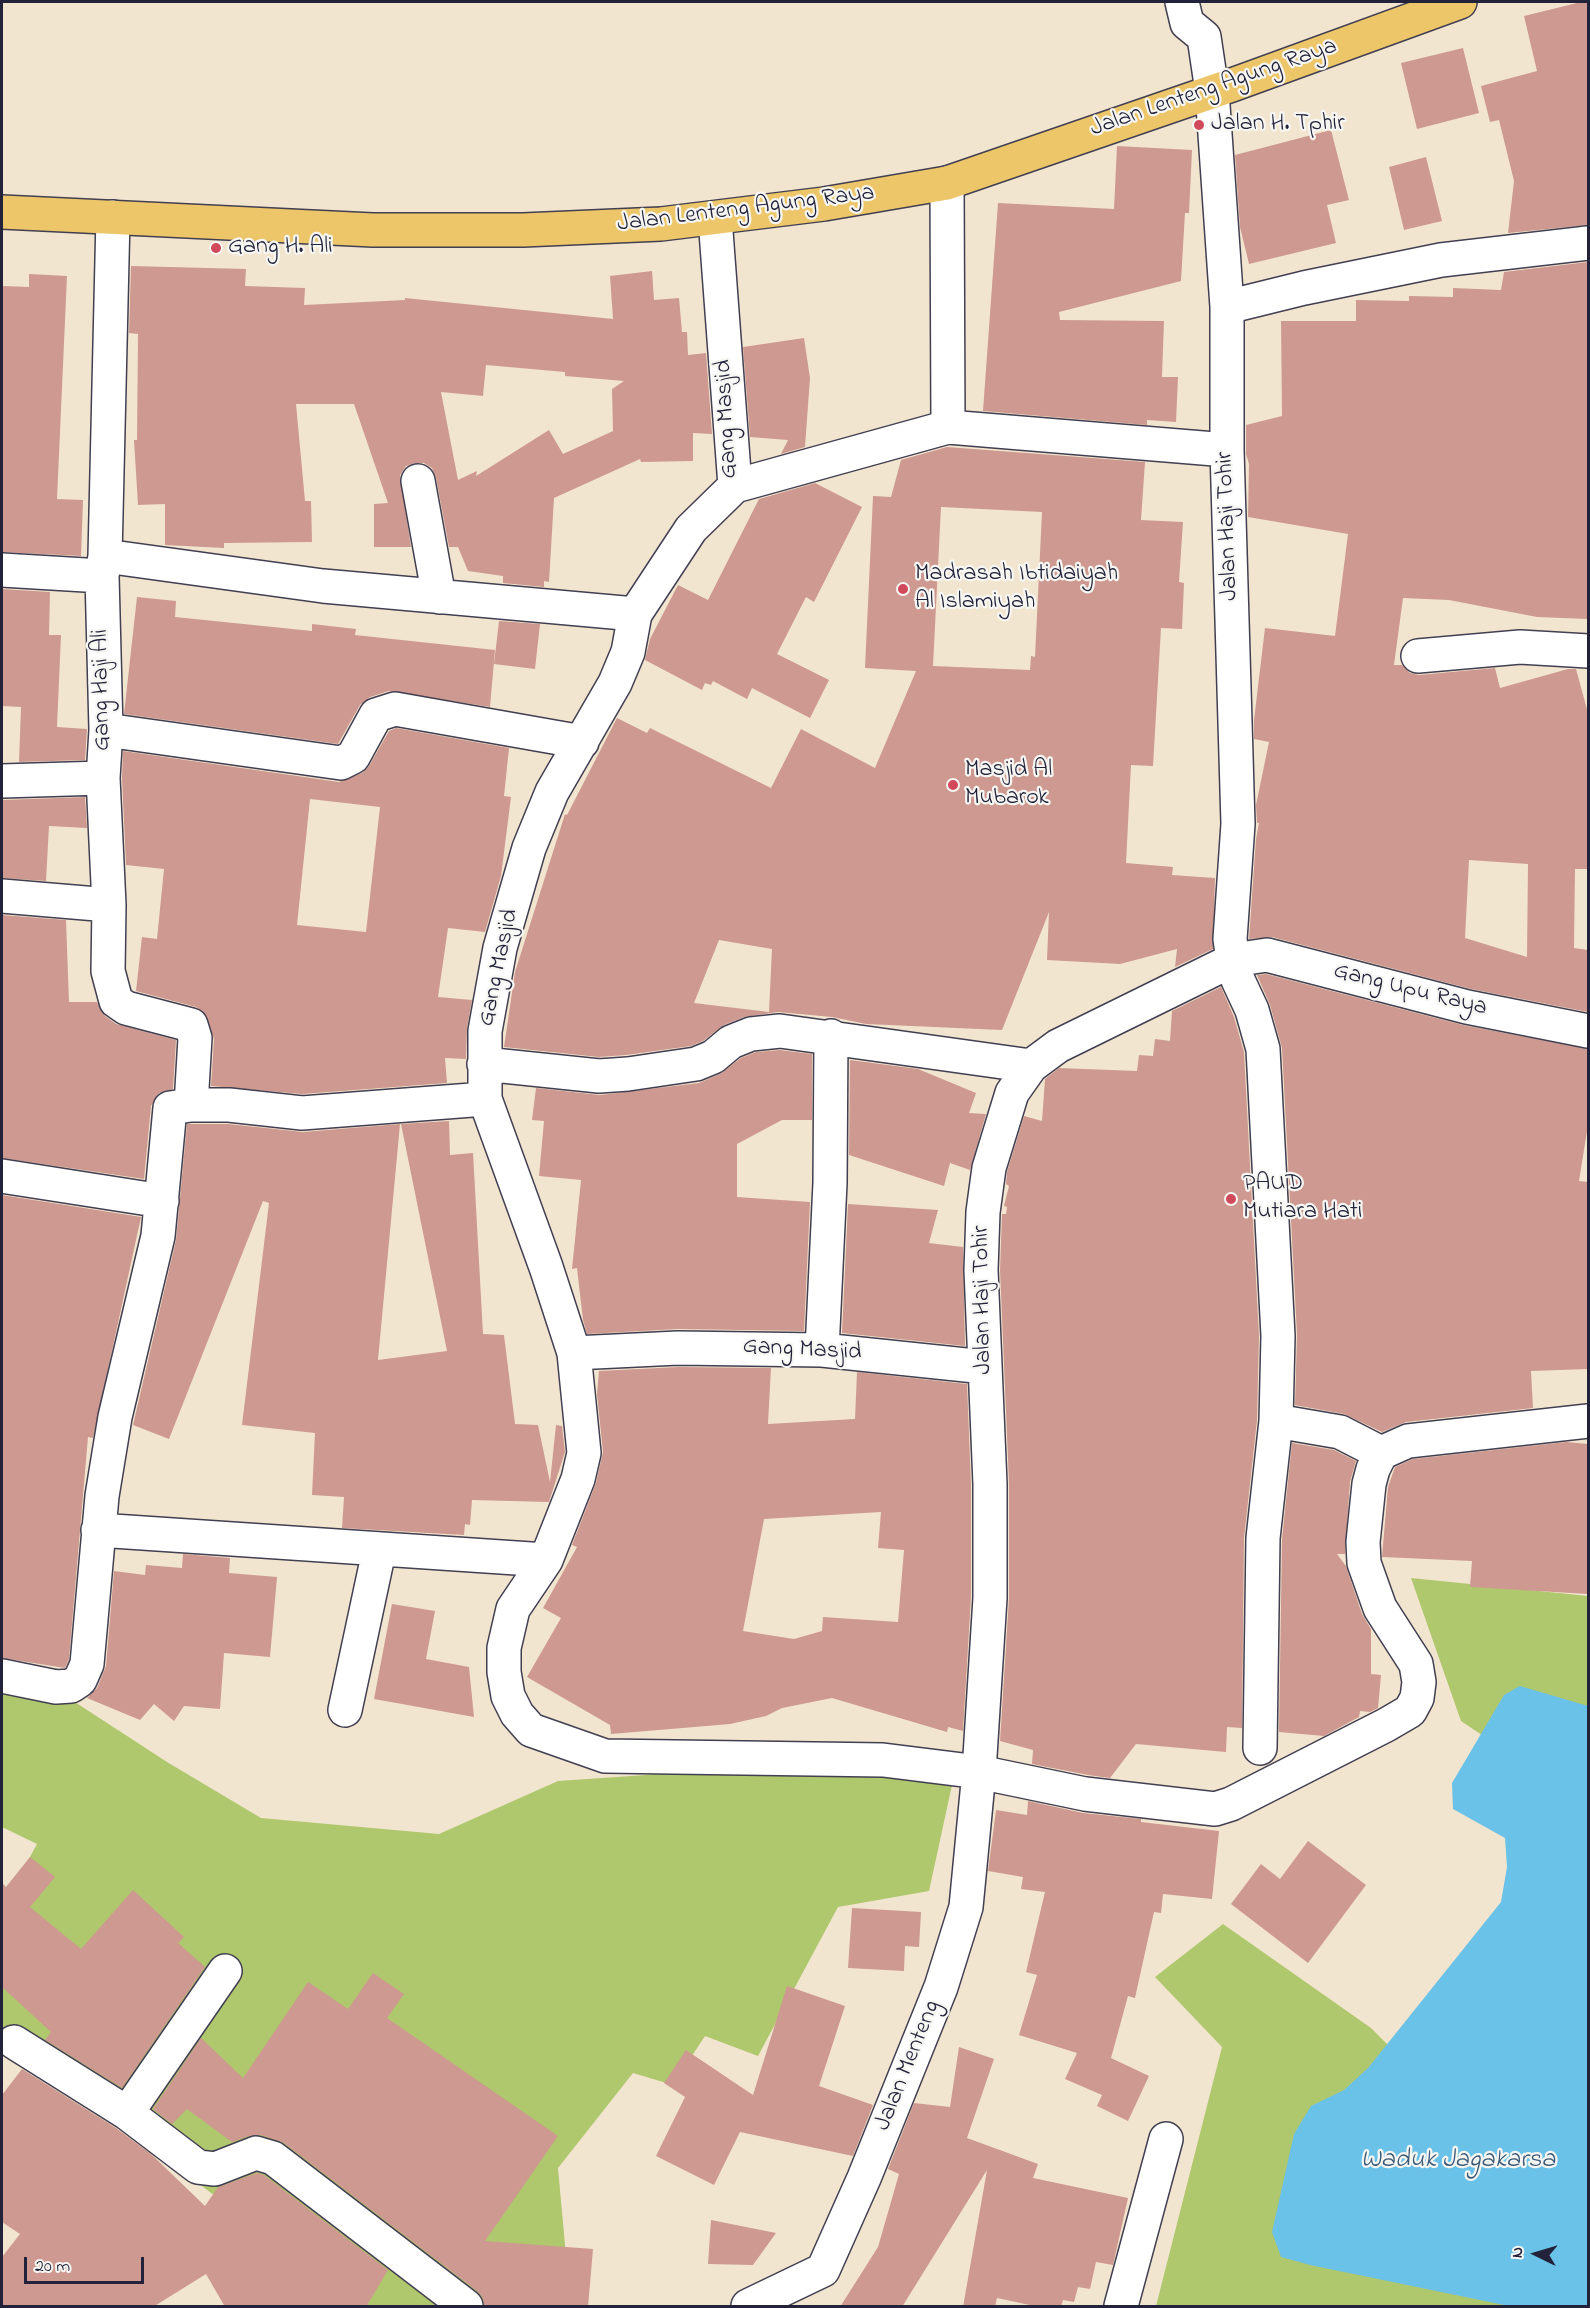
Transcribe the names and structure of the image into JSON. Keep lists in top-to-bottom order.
{
  "streets": {
    "main road": ["Jalan Lenteng Agung Raya"],
    "street": [
      "Gang Masjid",
      "Jalan Haji Tohir",
      "Gang Haji Ali",
      "Gang Upu Raya",
      "Jalan Menteng"
    ]
  },
  "crossings": [
    ["Jalan Lenteng Agung Raya", "Gang Masjid"],
    ["Jalan Lenteng Agung Raya", "Jalan Haji Tohir"],
    ["Jalan Lenteng Agung Raya", "Gang Haji Ali"],
    ["Gang Masjid", "Jalan Haji Tohir"],
    ["Jalan Haji Tohir", "Gang Upu Raya"],
    ["Jalan Haji Tohir", "Jalan Menteng"]
  ],
  "water": ["Waduk Jagakarsa"],
  "places": [
    "Jalan H. Tphir",
    "Gang H. Ali",
    "Madrasah Ibtidaiyah Al Islamiyah",
    "Masjid Al Mubarok",
    "PAUD Mutiara Hati"
  ],
  "scale_bar": "20 m",
  "north": "left"
}
